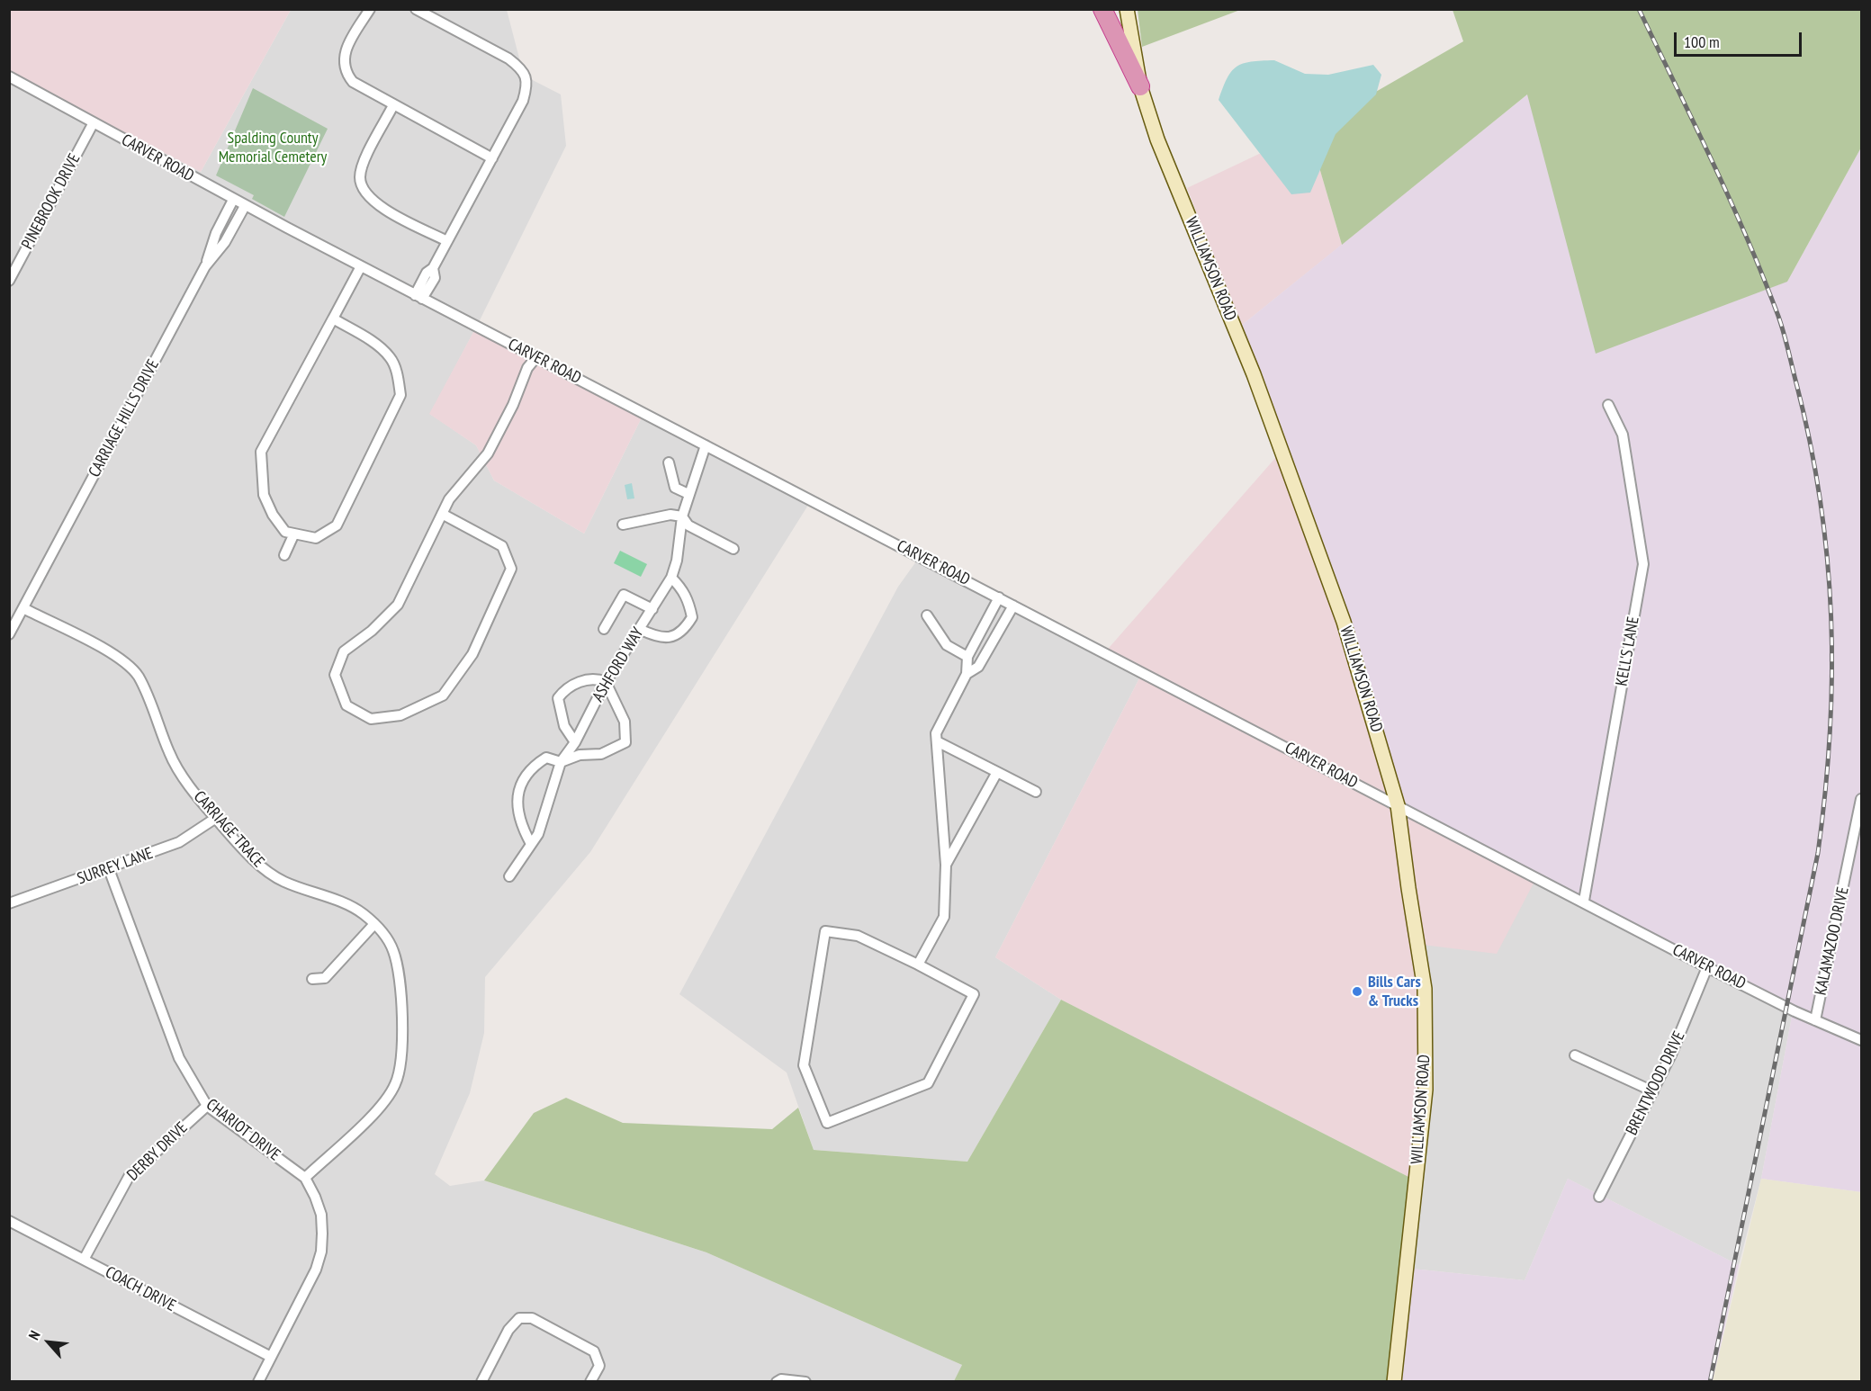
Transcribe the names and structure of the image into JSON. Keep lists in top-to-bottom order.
{
  "streets": {
    "main road": ["WILLIAMSON ROAD"],
    "street": [
      "CARVER ROAD",
      "PINEBROOK DRIVE",
      "CARRIAGE HILLS DRIVE",
      "KELL'S LANE",
      "ASHFORD WAY",
      "CARRIAGE TRACE",
      "SURREY LANE",
      "KALAMAZOO DRIVE",
      "BRENTWOOD DRIVE",
      "CHARIOT DRIVE",
      "DERBY DRIVE",
      "COACH DRIVE"
    ]
  },
  "crossings": [
    ["CARVER ROAD", "PINEBROOK DRIVE"],
    ["CARVER ROAD", "WILLIAMSON ROAD"],
    ["CARVER ROAD", "CARRIAGE HILLS DRIVE"],
    ["CARVER ROAD", "KELL'S LANE"],
    ["CARVER ROAD", "ASHFORD WAY"],
    ["CARVER ROAD", "KALAMAZOO DRIVE"],
    ["CARVER ROAD", "BRENTWOOD DRIVE"],
    ["CARRIAGE HILLS DRIVE", "CARRIAGE TRACE"],
    ["CARRIAGE TRACE", "SURREY LANE"],
    ["CARRIAGE TRACE", "CHARIOT DRIVE"],
    ["SURREY LANE", "CHARIOT DRIVE"],
    ["CHARIOT DRIVE", "DERBY DRIVE"],
    ["CHARIOT DRIVE", "COACH DRIVE"],
    ["DERBY DRIVE", "COACH DRIVE"]
  ],
  "parks": ["Spalding County Memorial Cemetery"],
  "places": ["Bills Cars & Trucks"],
  "scale_bar": "100 m",
  "north": "top left"
}
